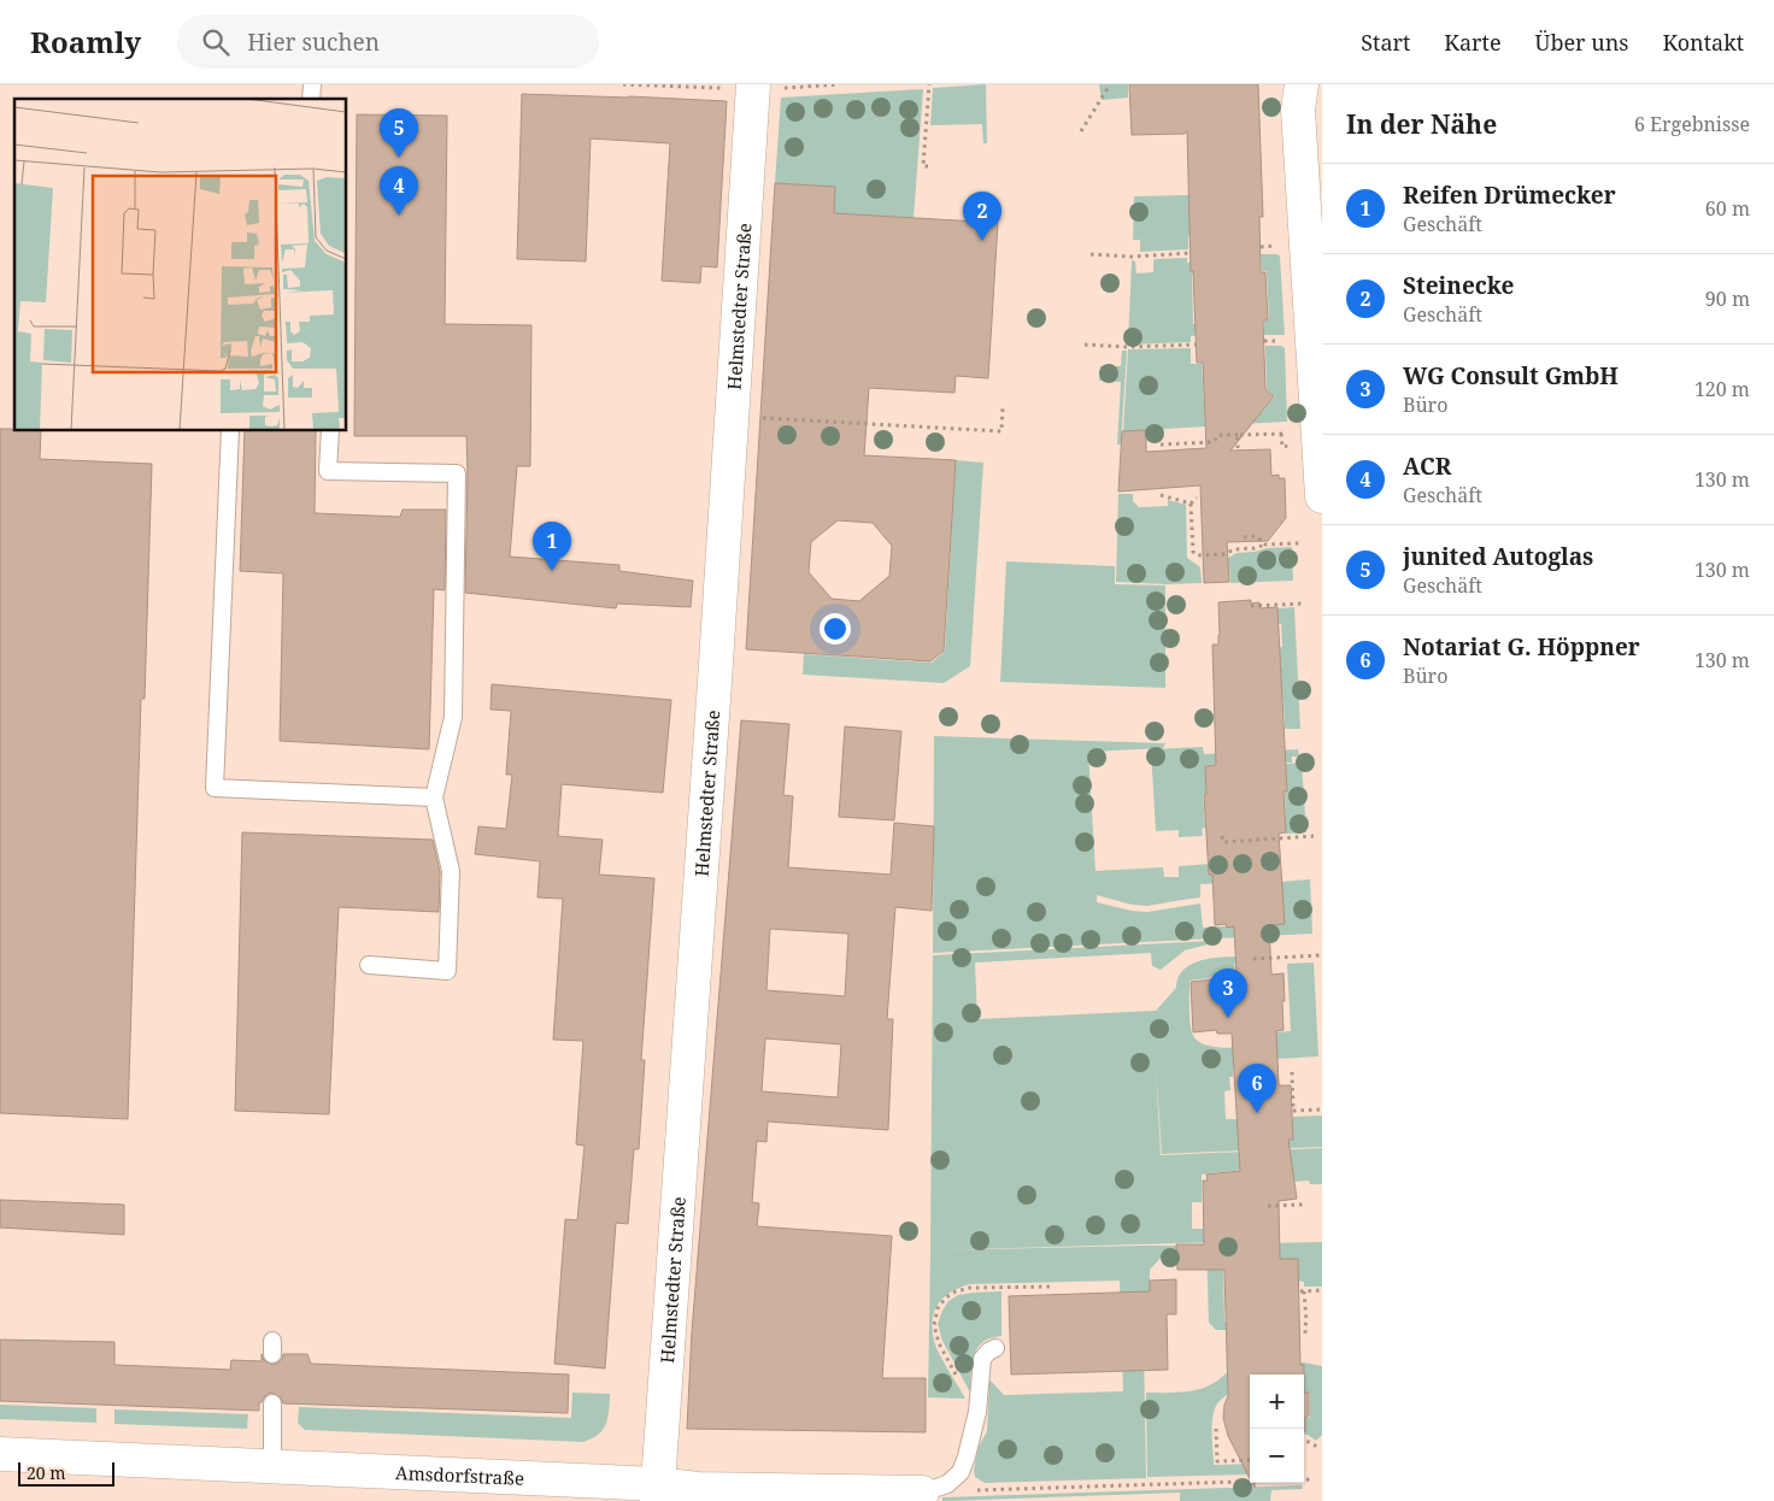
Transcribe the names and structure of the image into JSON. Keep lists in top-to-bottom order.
{
  "streets": {
    "street": ["Helmstedter Straße", "Amsdorfstraße"]
  },
  "crossings": [
    ["Helmstedter Straße", "Amsdorfstraße"]
  ],
  "scale_bar": "20 m",
  "page": {
    "header": "Roamly",
    "search": "Hier suchen",
    "nav": [
      "Start",
      "Karte",
      "Über uns",
      "Kontakt"
    ],
    "heading": ["In der Nähe", "6 Ergebnisse"],
    "pins": [
      "5",
      "4",
      "2",
      "1",
      "3",
      "6"
    ],
    "list": [
      {
        "mark": "1",
        "name": "Reifen Drümecker",
        "note": "Geschäft",
        "value": "60 m"
      },
      {
        "mark": "2",
        "name": "Steinecke",
        "note": "Geschäft",
        "value": "90 m"
      },
      {
        "mark": "3",
        "name": "WG Consult GmbH",
        "note": "Büro",
        "value": "120 m"
      },
      {
        "mark": "4",
        "name": "ACR",
        "note": "Geschäft",
        "value": "130 m"
      },
      {
        "mark": "5",
        "name": "junited Autoglas",
        "note": "Geschäft",
        "value": "130 m"
      },
      {
        "mark": "6",
        "name": "Notariat G. Höppner",
        "note": "Büro",
        "value": "130 m"
      }
    ],
    "map_buttons": ["+", "−"],
    "scale": "20 m"
  }
}
